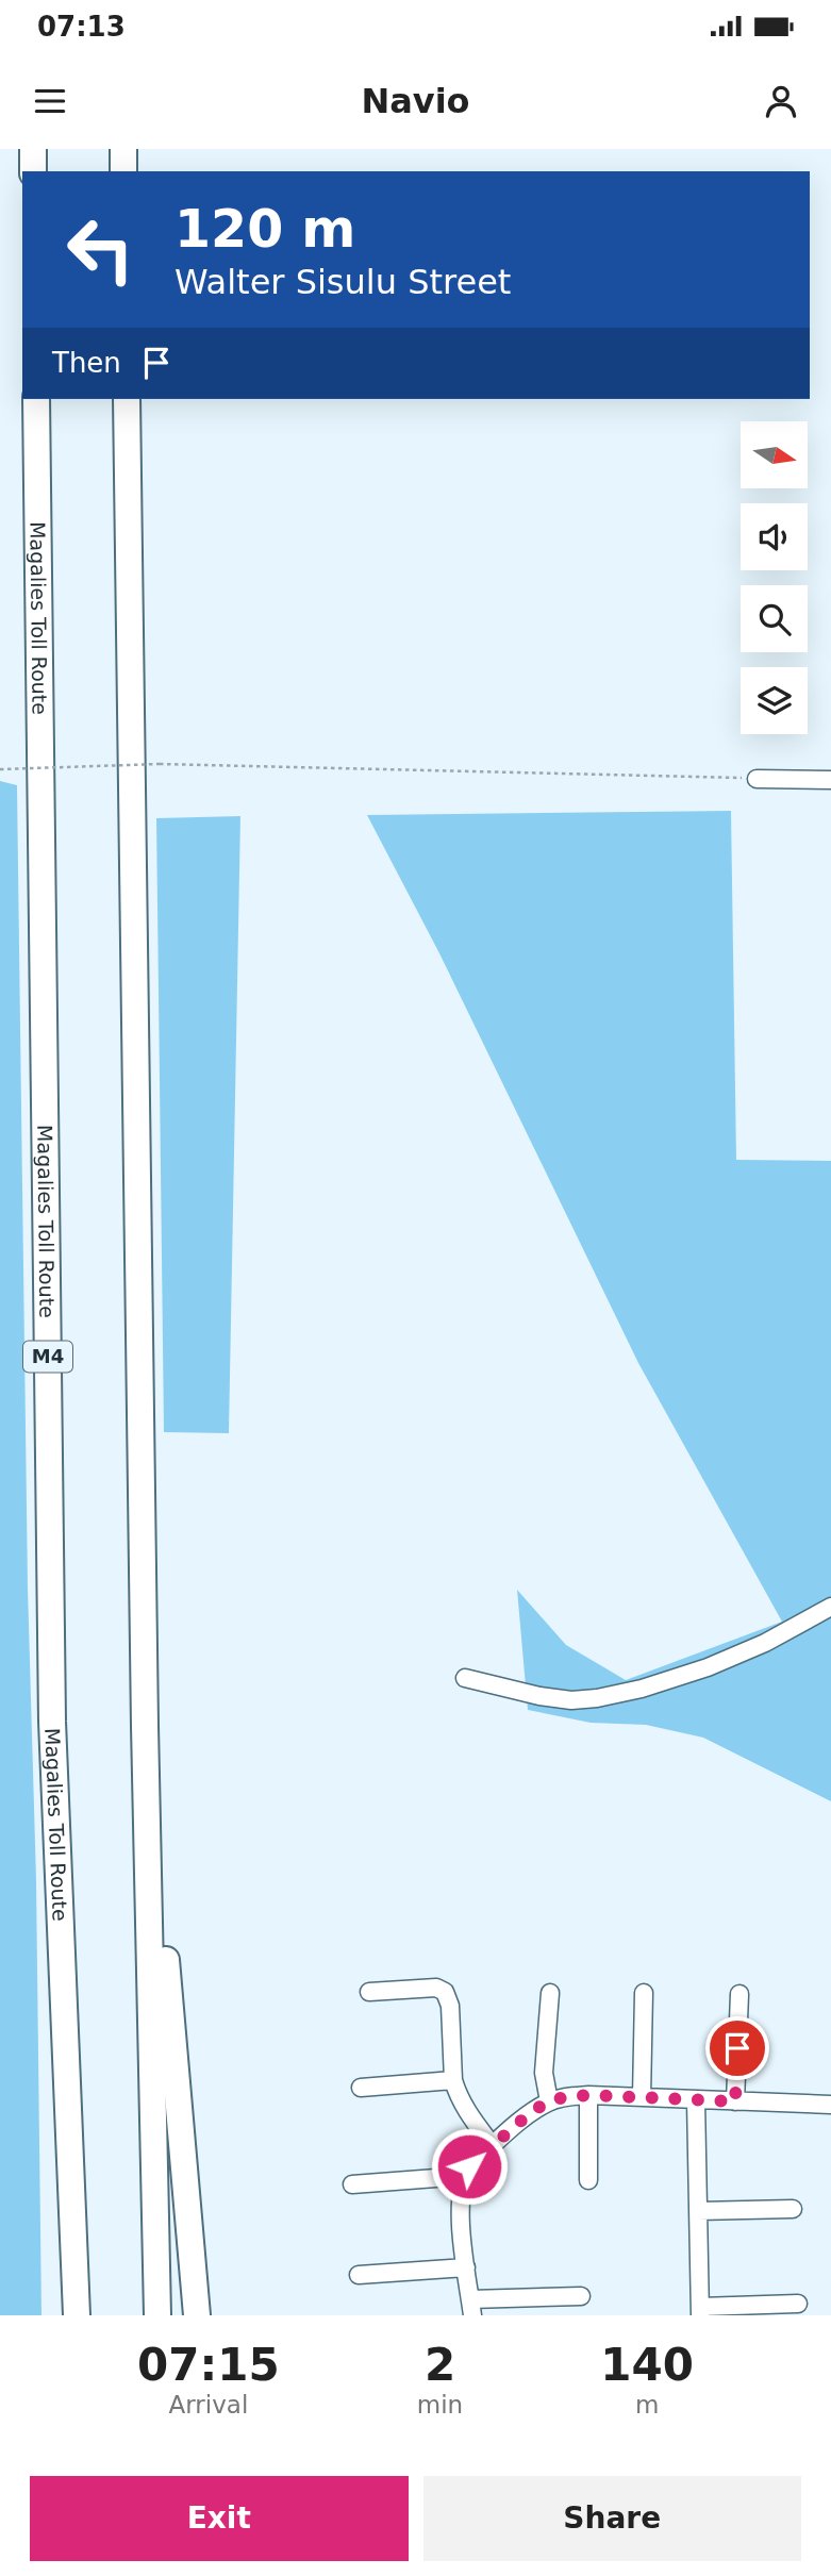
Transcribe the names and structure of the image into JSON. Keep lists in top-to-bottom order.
{
  "streets": {
    "highway": ["Magalies Toll Route", "M4"]
  },
  "north": "right",
  "page": {
    "status": "07:13",
    "header": "Navio",
    "turn": ["120 m", "Walter Sisulu Street"],
    "then": "Then",
    "eta": [
      "07:15",
      "Arrival",
      "2",
      "min",
      "140",
      "m"
    ],
    "buttons": ["Exit", "Share"]
  }
}
